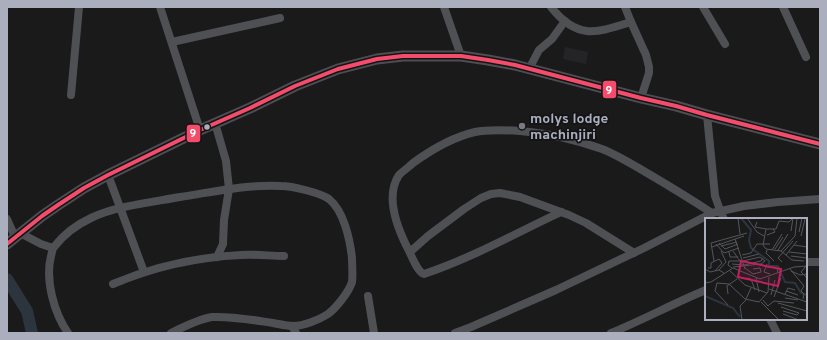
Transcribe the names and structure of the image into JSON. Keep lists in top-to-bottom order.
{
  "places": ["molys lodge machinjiri"],
  "lines": ["transit line 9"]
}
